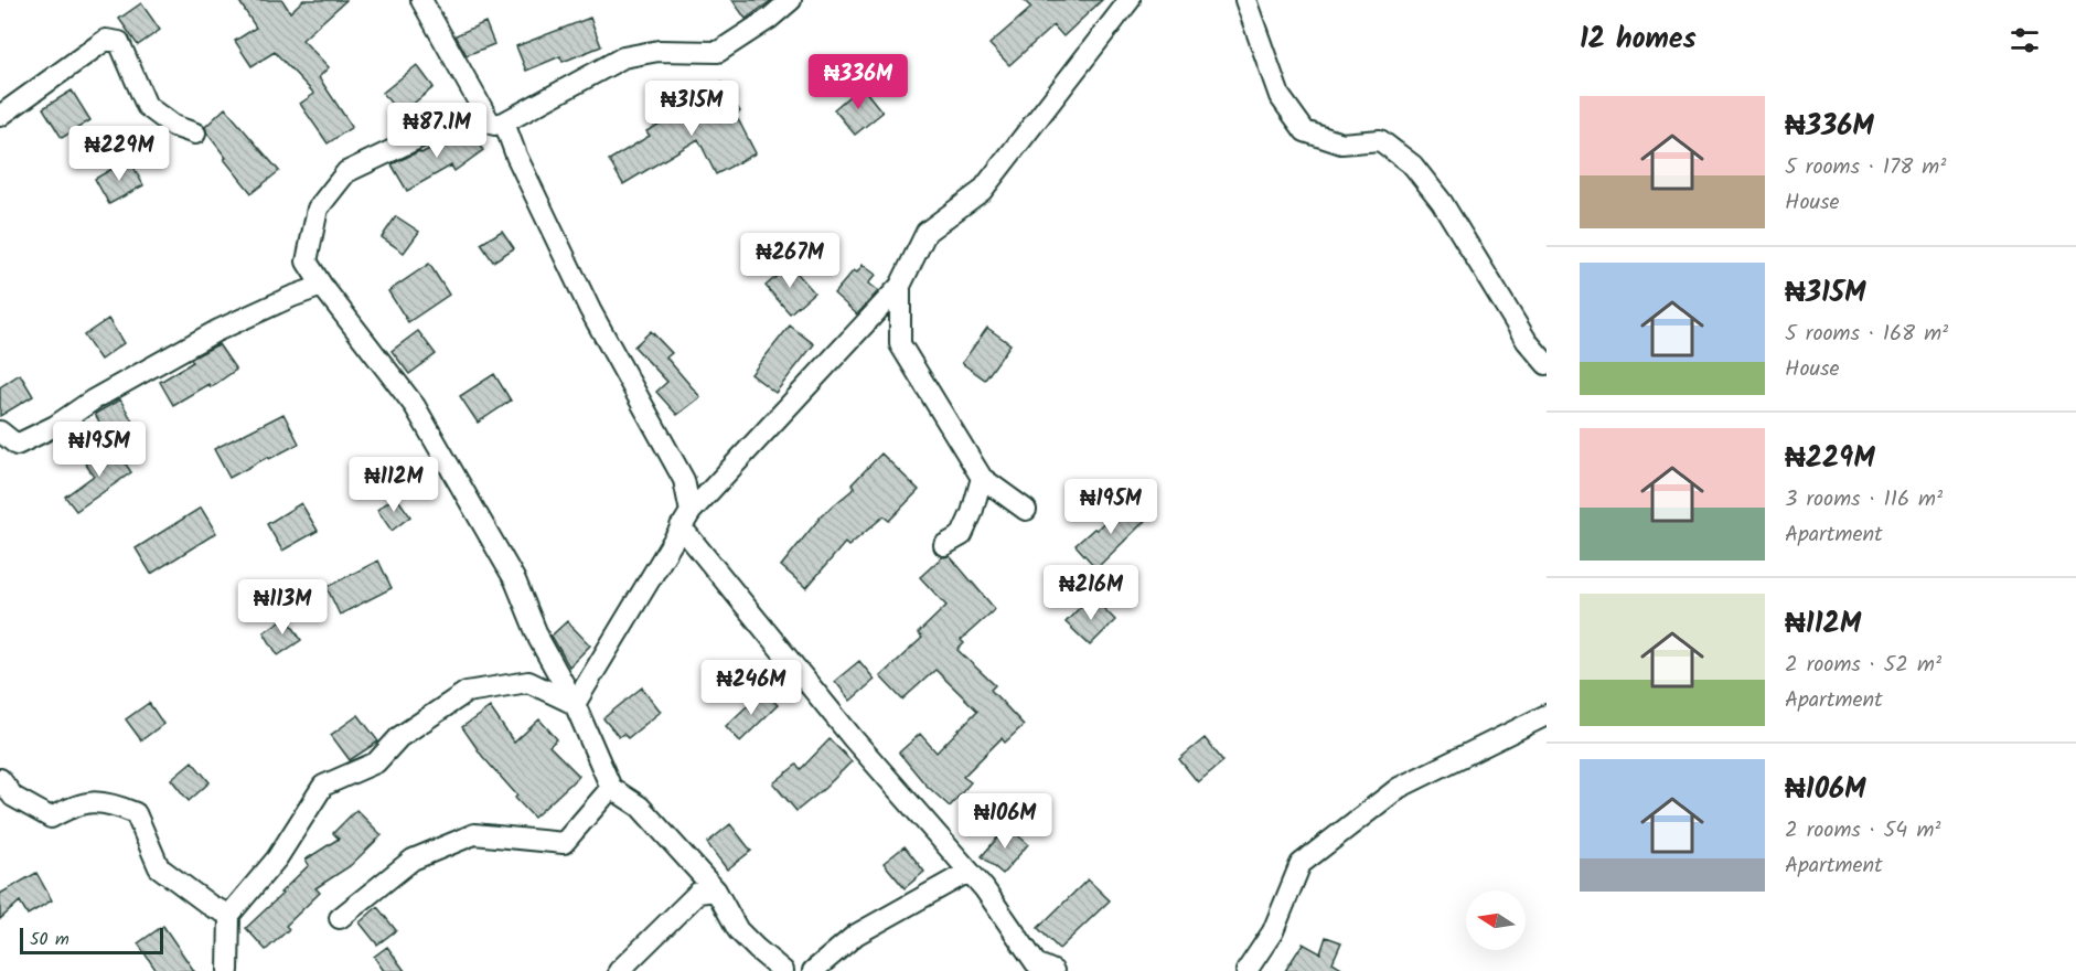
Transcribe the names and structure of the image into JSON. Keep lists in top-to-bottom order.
{
  "scale_bar": "50 m",
  "north": "left",
  "page": {
    "heading": "12 homes",
    "price": [
      "₦336M",
      "₦315M",
      "₦87.1M",
      "₦229M",
      "₦267M",
      "₦195M",
      "₦112M",
      "₦195M",
      "₦216M",
      "₦113M",
      "₦246M",
      "₦106M"
    ],
    "list": [
      {
        "name": "₦336M",
        "note": "5 rooms · 178 m² · House"
      },
      {
        "name": "₦315M",
        "note": "5 rooms · 168 m² · House"
      },
      {
        "name": "₦229M",
        "note": "3 rooms · 116 m² · Apartment"
      },
      {
        "name": "₦112M",
        "note": "2 rooms · 52 m² · Apartment"
      },
      {
        "name": "₦106M",
        "note": "2 rooms · 54 m² · Apartment"
      }
    ],
    "scale": "50 m"
  }
}
